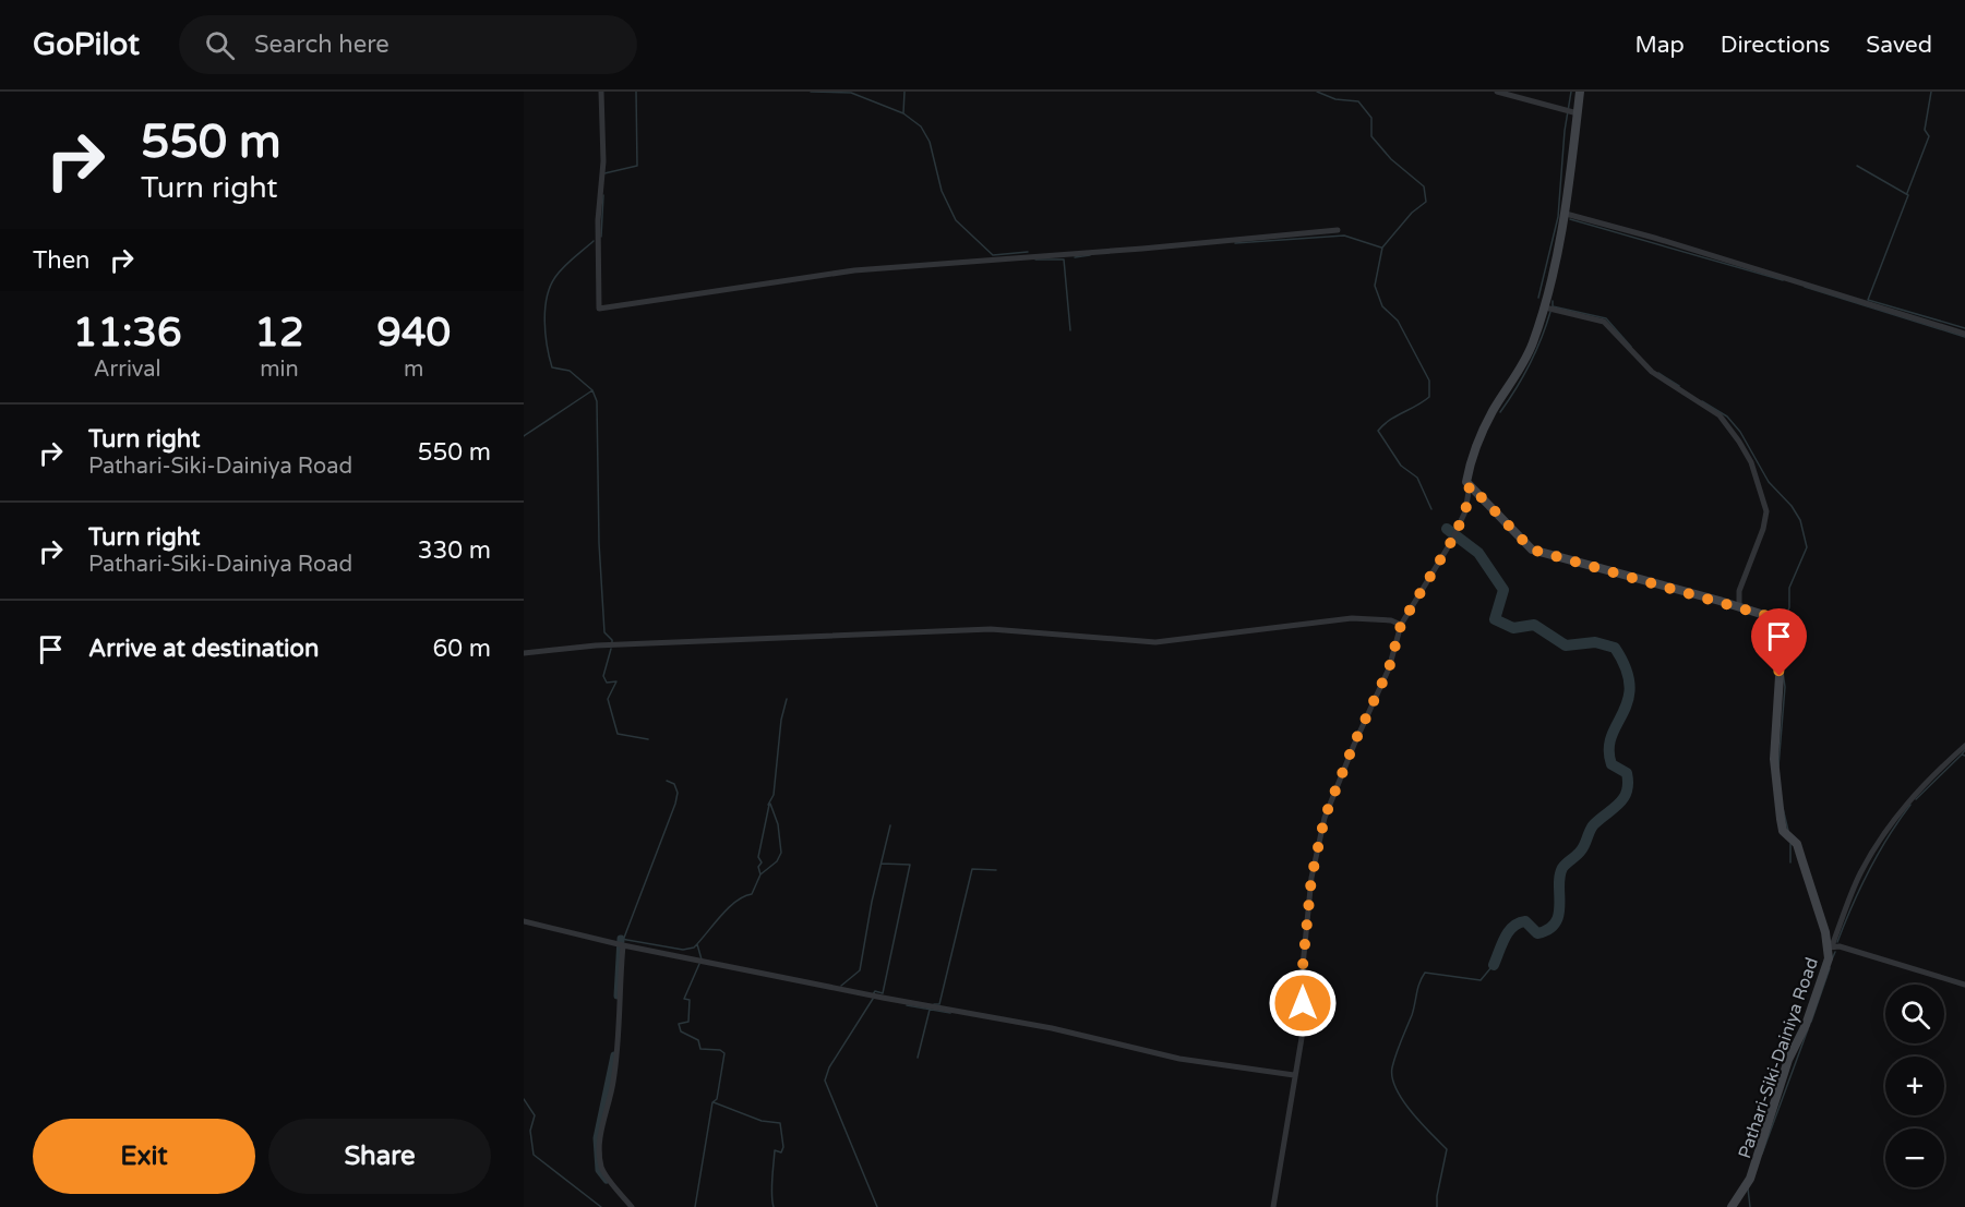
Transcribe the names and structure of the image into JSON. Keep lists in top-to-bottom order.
{
  "streets": {
    "main road": ["Pathari-Siki-Dainiya Road"]
  },
  "page": {
    "header": "GoPilot",
    "search": "Search here",
    "nav": ["Map", "Directions", "Saved"],
    "turn": ["550 m", "Turn right"],
    "then": "Then",
    "eta": [
      "11:36",
      "Arrival",
      "12",
      "min",
      "940",
      "m"
    ],
    "list": [
      {
        "name": "Turn right",
        "note": "Pathari-Siki-Dainiya Road",
        "value": "550 m"
      },
      {
        "name": "Turn right",
        "note": "Pathari-Siki-Dainiya Road",
        "value": "330 m"
      },
      {
        "name": "Arrive at destination",
        "value": "60 m"
      }
    ],
    "map_buttons": ["+", "−"],
    "buttons": ["Exit", "Share"]
  }
}
